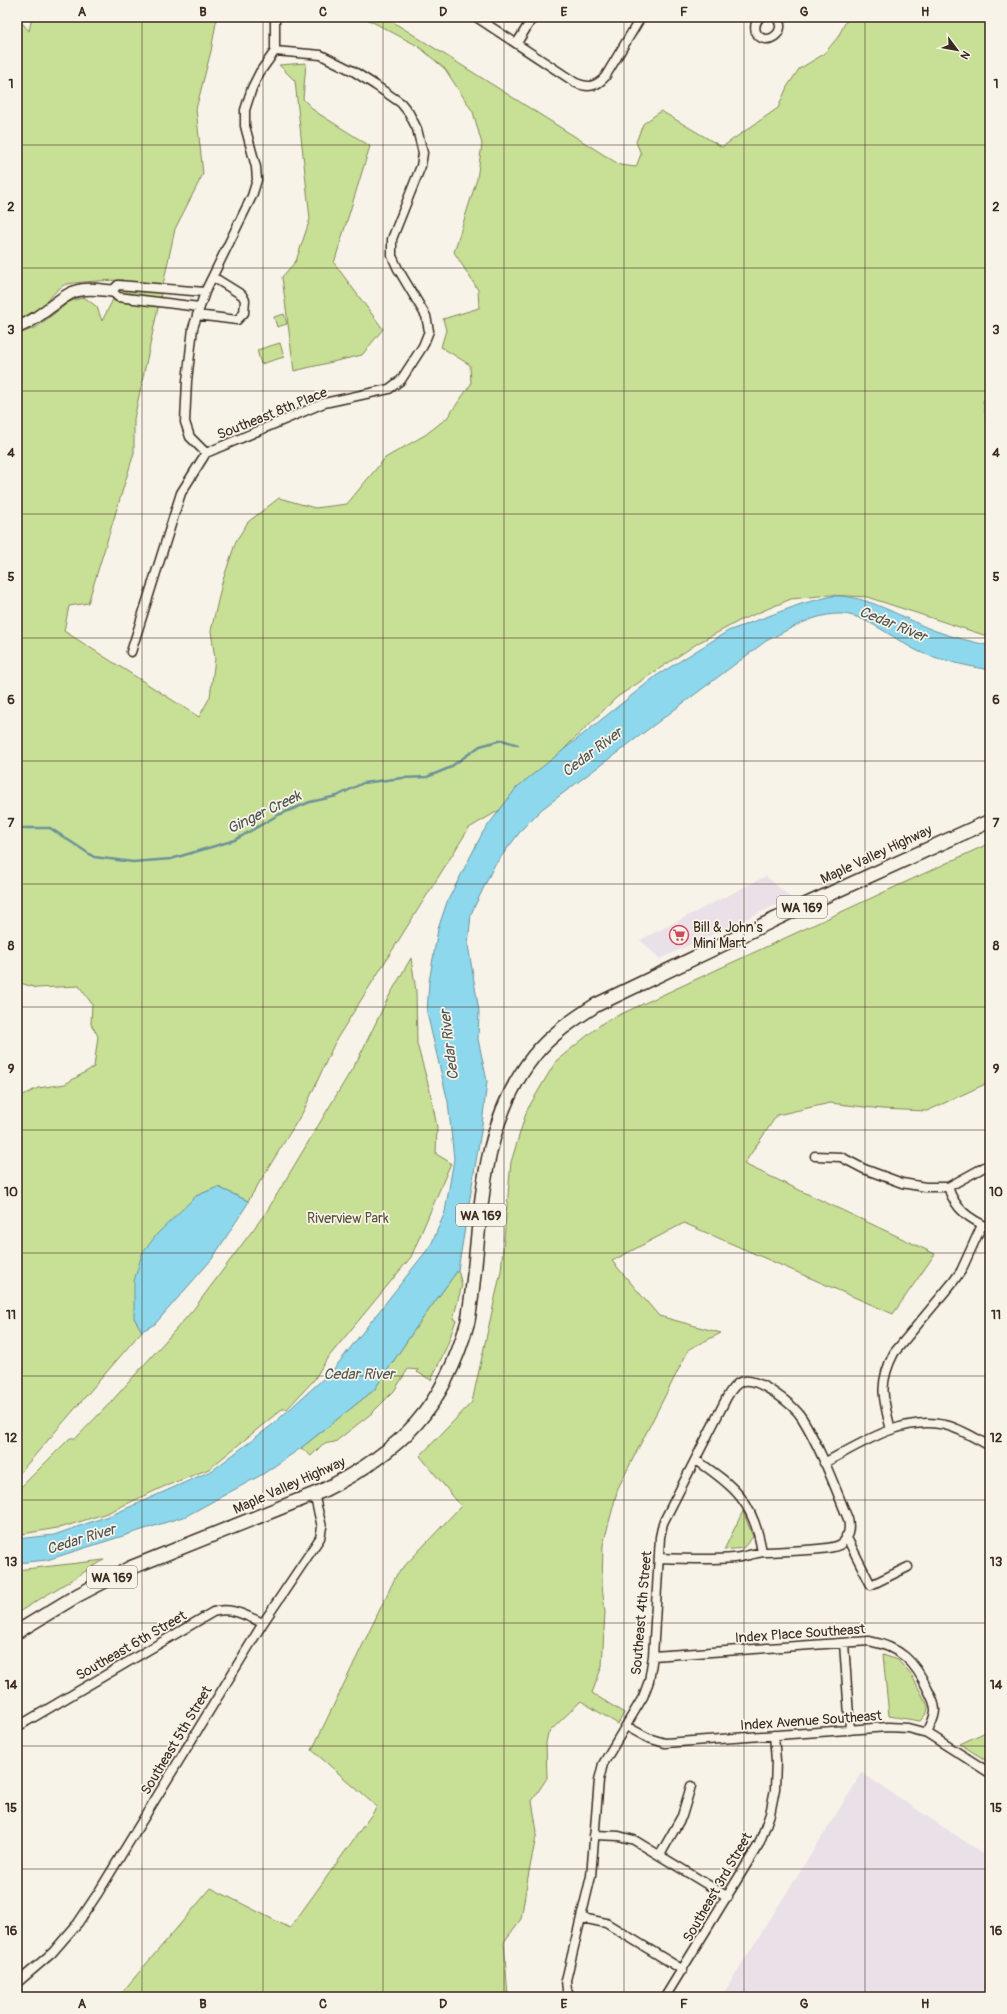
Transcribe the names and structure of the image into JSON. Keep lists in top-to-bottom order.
{
  "streets": {
    "main road": ["Maple Valley Highway", "WA 169"],
    "street": [
      "Southeast 8th Place",
      "Southeast 4th Street",
      "Index Place Southeast",
      "Southeast 6th Street",
      "Index Avenue Southeast",
      "Southeast 5th Street",
      "Southeast 3rd Street"
    ]
  },
  "crossings": [
    ["Maple Valley Highway", "Southeast 5th Street"],
    ["Southeast 4th Street", "Index Place Southeast"],
    ["Southeast 4th Street", "Index Avenue Southeast"],
    ["Index Place Southeast", "Index Avenue Southeast"],
    ["Southeast 6th Street", "Southeast 5th Street"],
    ["Index Avenue Southeast", "Southeast 3rd Street"]
  ],
  "water": ["Cedar River", "Ginger Creek"],
  "parks": ["Riverview Park"],
  "places": {
    "supermarket": ["Bill & John's Mini Mart"]
  },
  "north": "bottom right",
  "grid": {
    "columns": [
      "A",
      "B",
      "C",
      "D",
      "E",
      "F",
      "G",
      "H"
    ],
    "rows": [
      "1",
      "2",
      "3",
      "4",
      "5",
      "6",
      "7",
      "8",
      "9",
      "10",
      "11",
      "12",
      "13",
      "14",
      "15",
      "16"
    ]
  }
}
